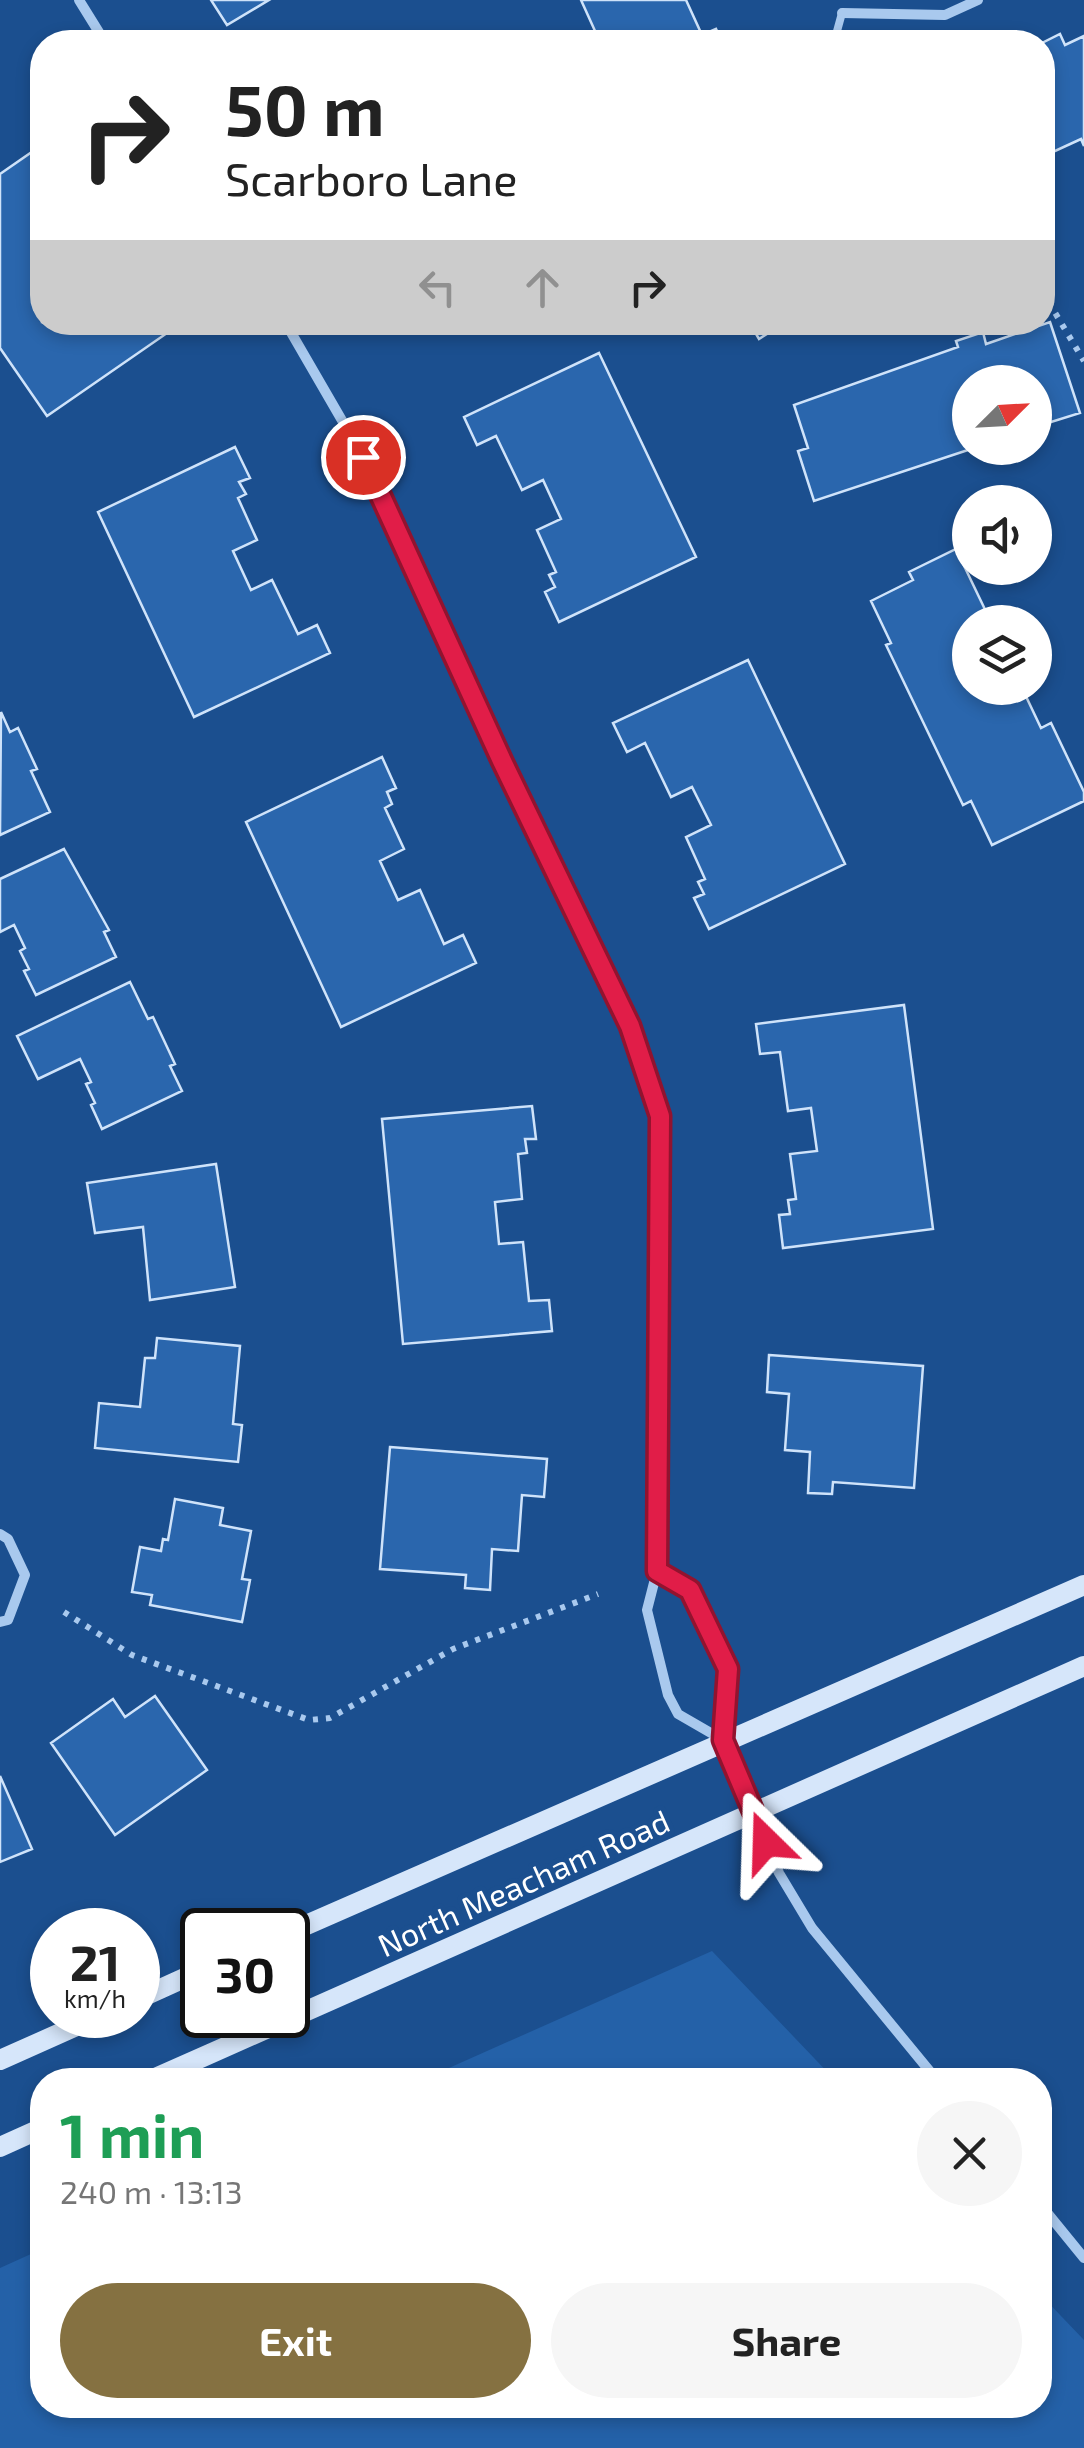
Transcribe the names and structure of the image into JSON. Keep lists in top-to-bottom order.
{
  "streets": {
    "main road": ["North Meacham Road"]
  },
  "north": "top right",
  "page": {
    "turn": ["50 m", "Scarboro Lane"],
    "speed": "21 km/h",
    "limit": "30",
    "heading": ["1 min", "240 m · 13:13"],
    "buttons": ["Exit", "Share"]
  }
}
